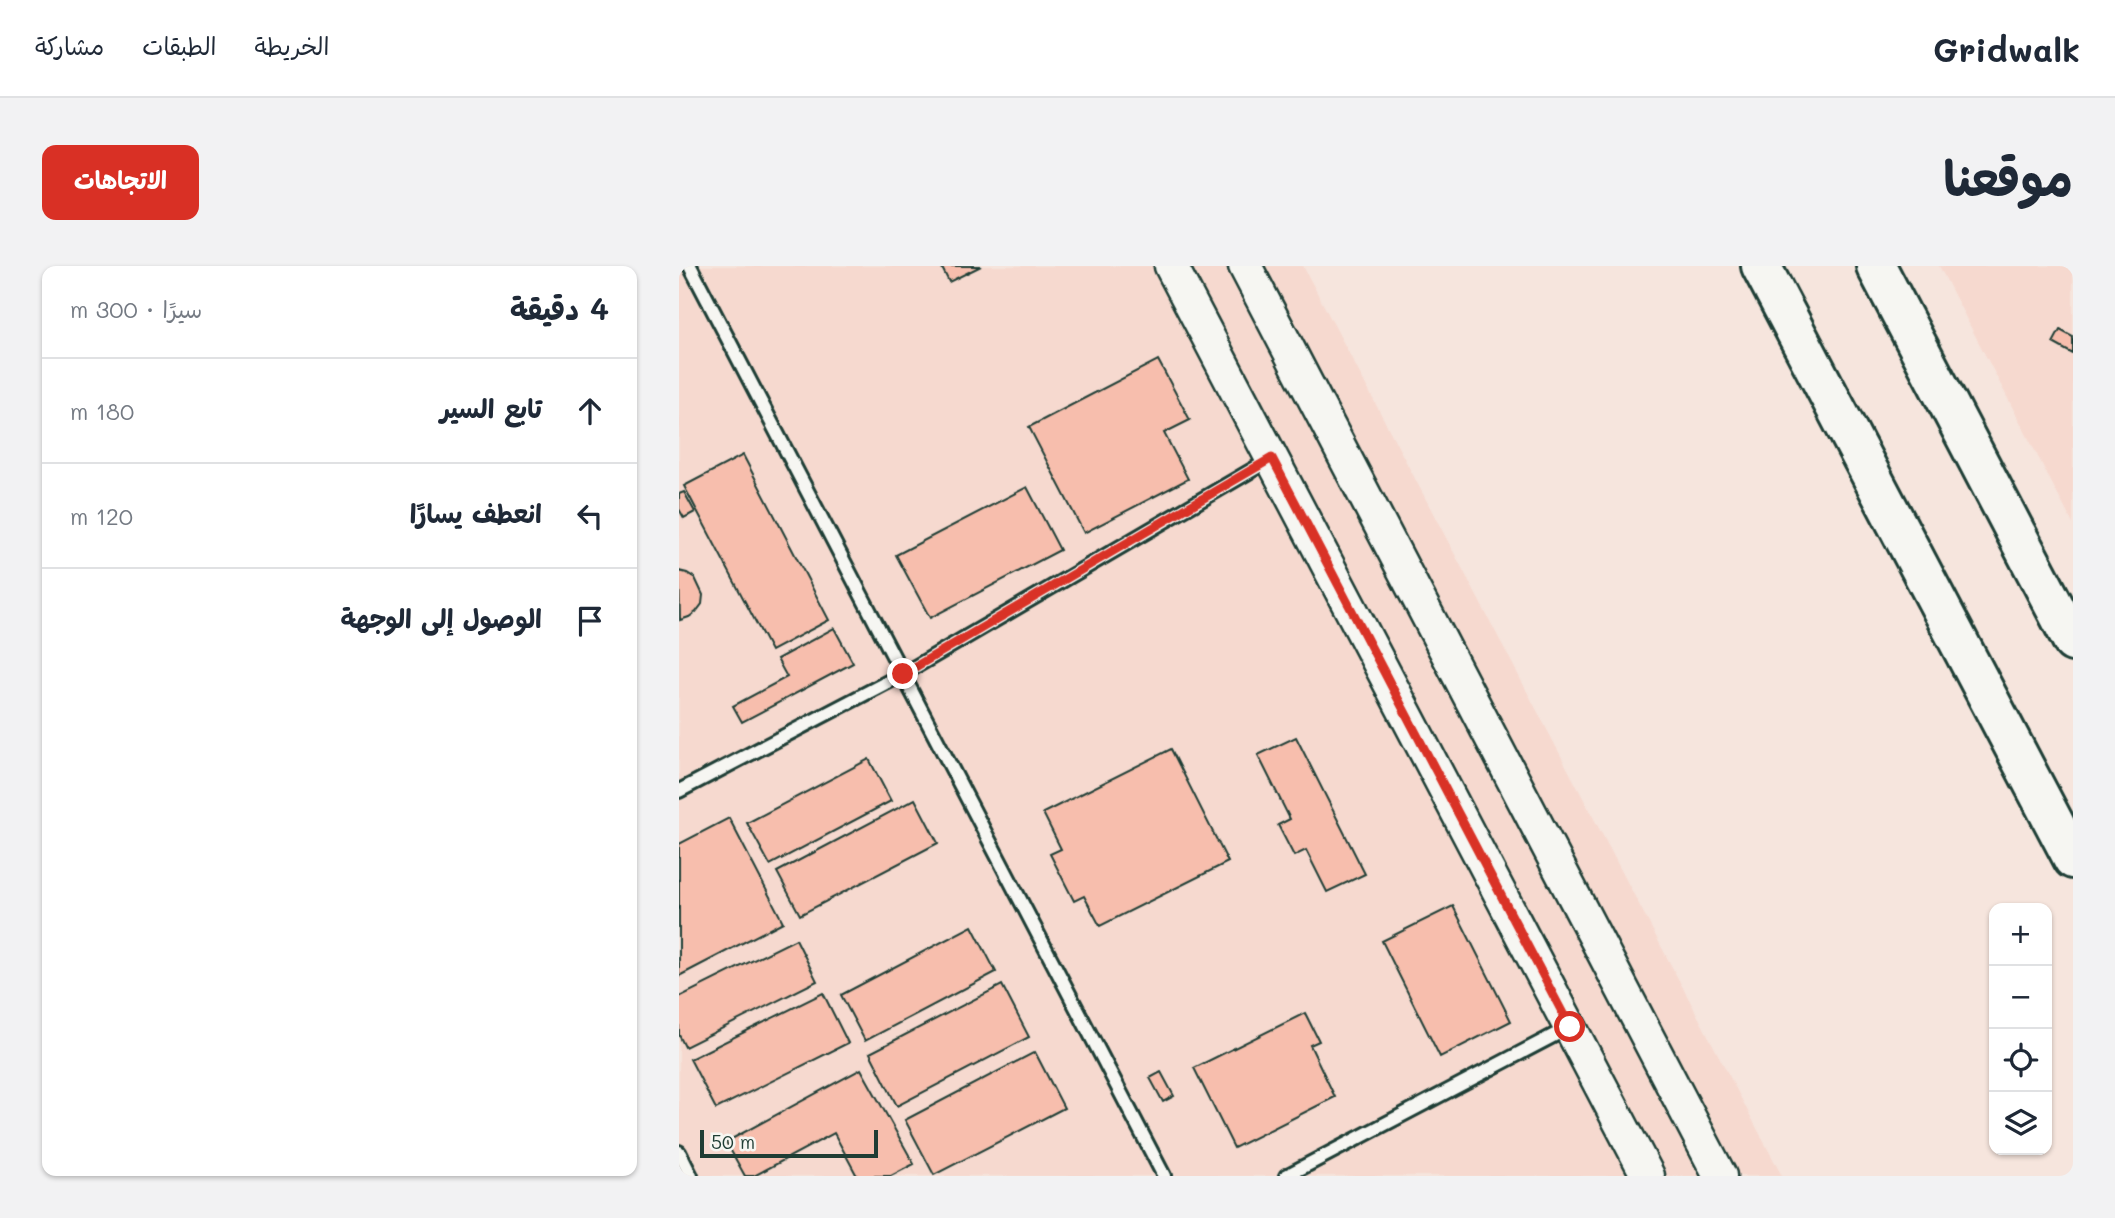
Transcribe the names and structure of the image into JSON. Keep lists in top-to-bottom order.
{
  "scale_bar": "50 m",
  "page": {
    "header": "Gridwalk",
    "nav": ["الخريطة", "الطبقات", "مشاركة"],
    "title": "موقعنا",
    "buttons": "الاتجاهات",
    "heading": ["4 دقيقة", "سيرًا · 300 m"],
    "list": [
      ["تابع السير", "180 m"],
      ["انعطف يسارًا", "120 m"],
      "الوصول إلى الوجهة"
    ],
    "map_buttons": ["+", "−"],
    "scale": "50 m"
  }
}
